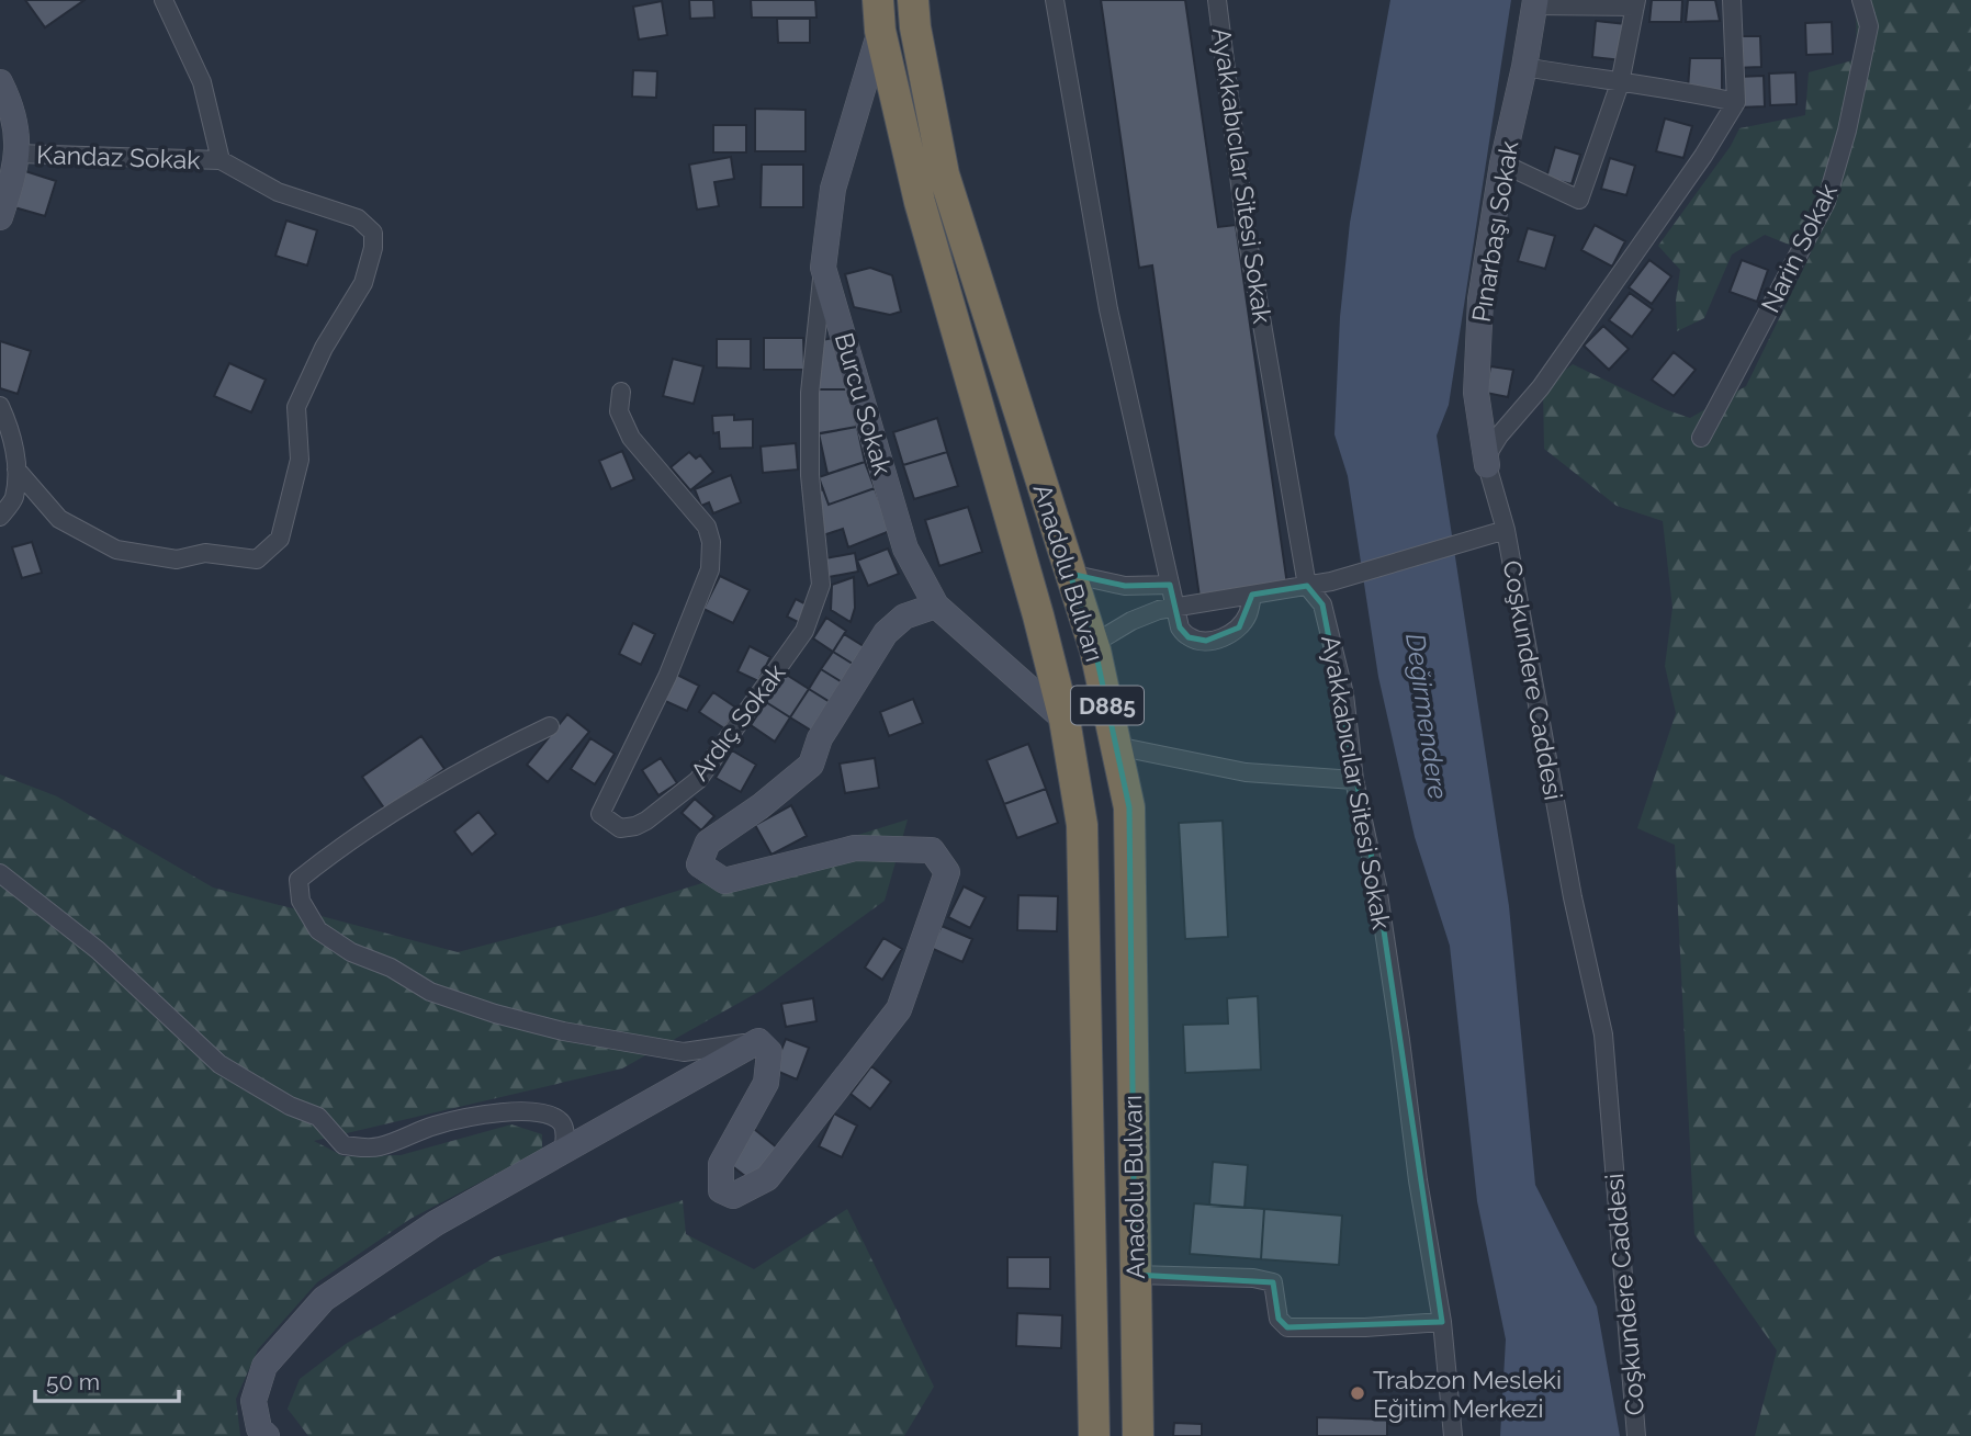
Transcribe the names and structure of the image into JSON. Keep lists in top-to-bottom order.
{
  "streets": {
    "highway": ["Anadolu Bulvarı", "D885"],
    "street": [
      "Kandaz Sokak",
      "Ayakkabıcılar Sitesi Sokak",
      "Pınarbaşı Sokak",
      "Narin Sokak",
      "Burcu Sokak",
      "Coşkundere Caddesi",
      "Ardıç Sokak"
    ]
  },
  "crossings": [
    ["Pınarbaşı Sokak", "Coşkundere Caddesi"],
    ["Burcu Sokak", "Anadolu Bulvarı"],
    ["Burcu Sokak", "Ardıç Sokak"]
  ],
  "water": ["Değirmendere"],
  "places": ["Trabzon Mesleki Eğitim Merkezi"],
  "scale_bar": "50 m"
}
